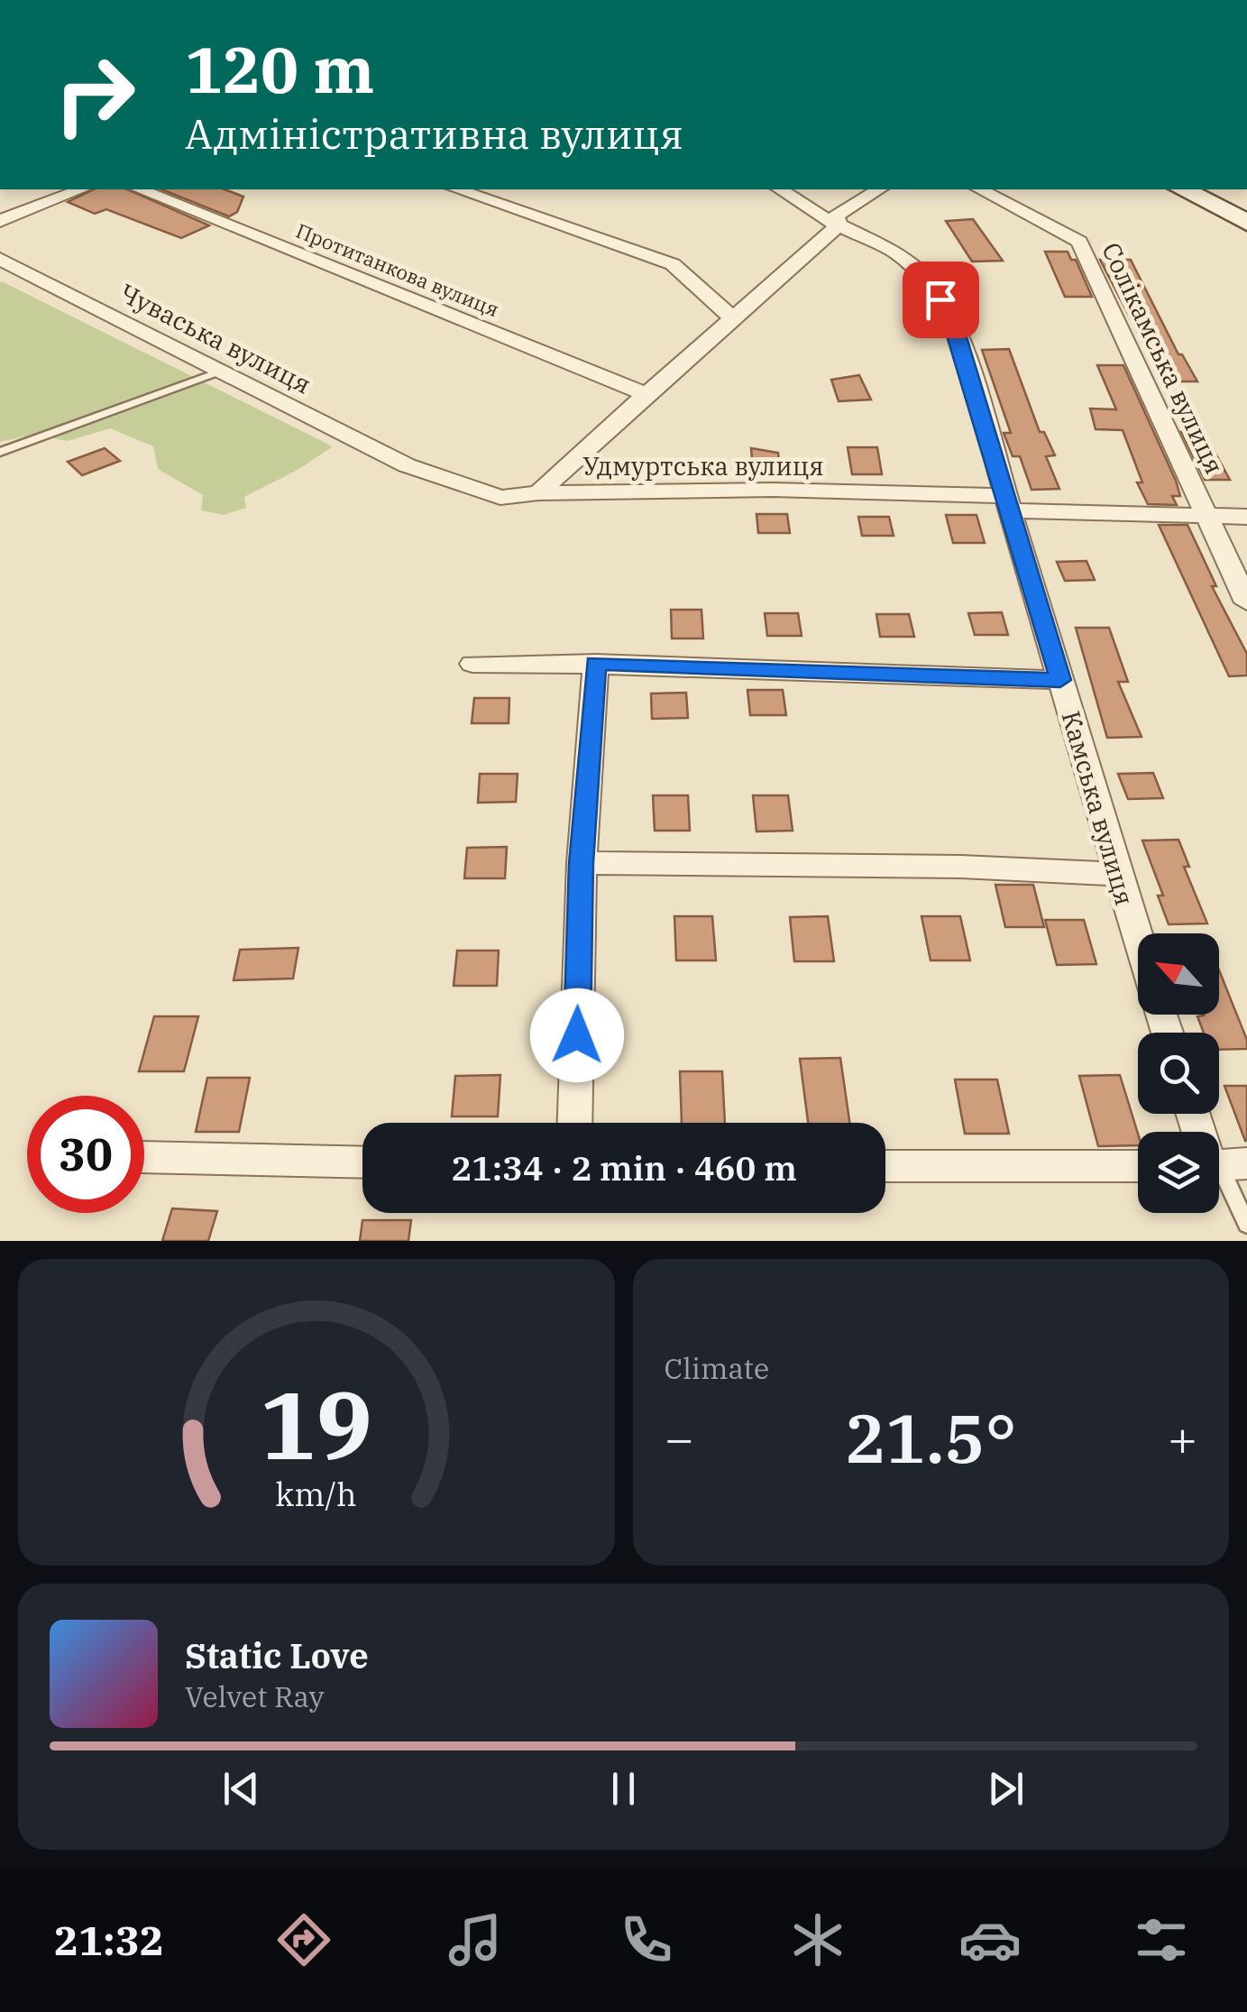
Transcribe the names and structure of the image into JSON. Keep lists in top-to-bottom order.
{
  "streets": {
    "street": [
      "Протитанкова вулиця",
      "Чуваська вулиця",
      "Солікамська вулиця",
      "Удмуртська вулиця",
      "Камська вулиця"
    ]
  },
  "crossings": [
    ["Чуваська вулиця", "Удмуртська вулиця"],
    ["Солікамська вулиця", "Удмуртська вулиця"],
    ["Удмуртська вулиця", "Камська вулиця"]
  ],
  "north": "top left",
  "page": {
    "turn": ["120 m", "Адміністративна вулиця"],
    "limit": "30",
    "trip": "21:34 · 2 min · 460 m",
    "tile": "Climate",
    "heat": ["−", "21.5°", "+"],
    "song": ["Static Love", "Velvet Ray"],
    "tabs": "21:32",
    "gauge": ["19", "km/h"]
  }
}
